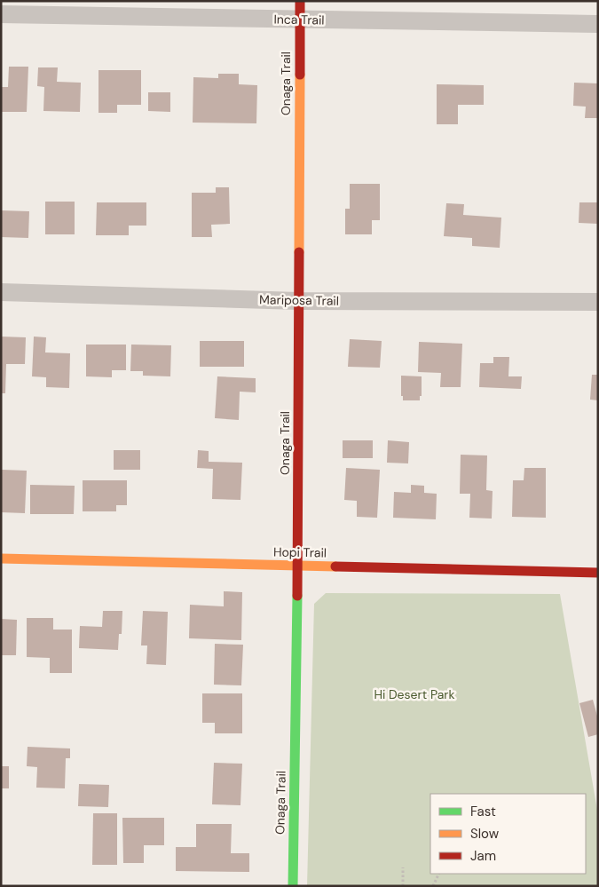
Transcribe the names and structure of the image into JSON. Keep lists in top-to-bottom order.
{
  "streets": {
    "street": [
      "Inca Trail",
      "Onaga Trail",
      "Mariposa Trail",
      "Hopi Trail"
    ]
  },
  "crossings": [
    ["Inca Trail", "Onaga Trail"],
    ["Onaga Trail", "Mariposa Trail"],
    ["Onaga Trail", "Hopi Trail"]
  ],
  "parks": ["Hi Desert Park"],
  "legend": ["Fast", "Slow", "Jam"]
}
